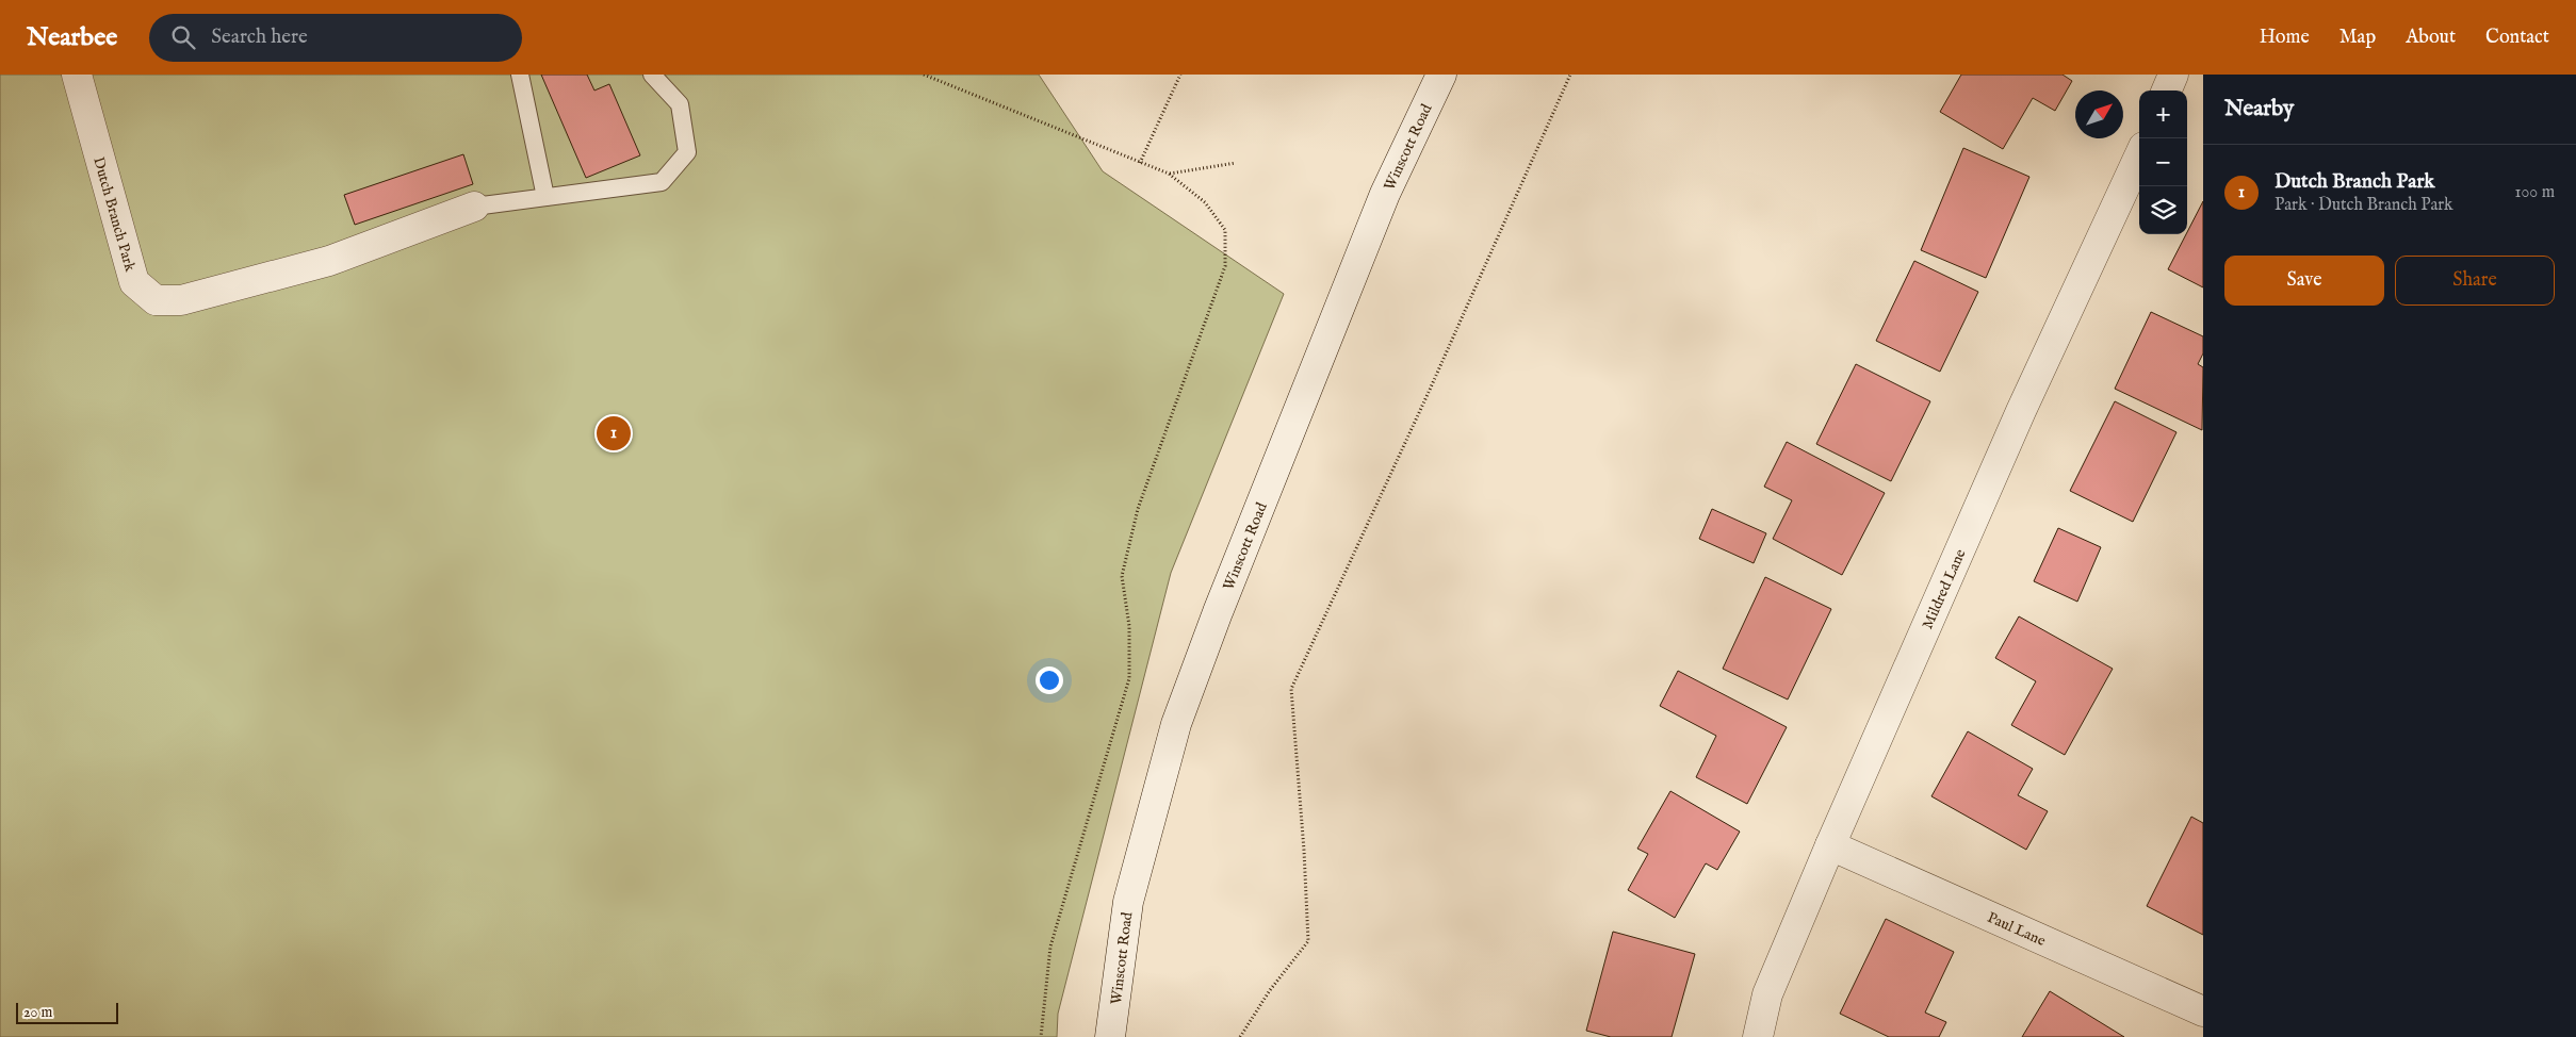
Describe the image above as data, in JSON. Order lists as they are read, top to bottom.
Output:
{
  "streets": {
    "street": [
      "Winscott Road",
      "Dutch Branch Park",
      "Mildred Lane",
      "Paul Lane"
    ]
  },
  "crossings": [
    ["Mildred Lane", "Paul Lane"]
  ],
  "scale_bar": "20 m",
  "north": "top right",
  "page": {
    "header": "Nearbee",
    "search": "Search here",
    "nav": [
      "Home",
      "Map",
      "About",
      "Contact"
    ],
    "heading": "Nearby",
    "map_buttons": ["+", "−"],
    "list": [
      {
        "mark": "1",
        "name": "Dutch Branch Park",
        "note": "Park · Dutch Branch Park",
        "value": "100 m"
      }
    ],
    "buttons": ["Save", "Share"],
    "pins": "1",
    "scale": "20 m"
  }
}
